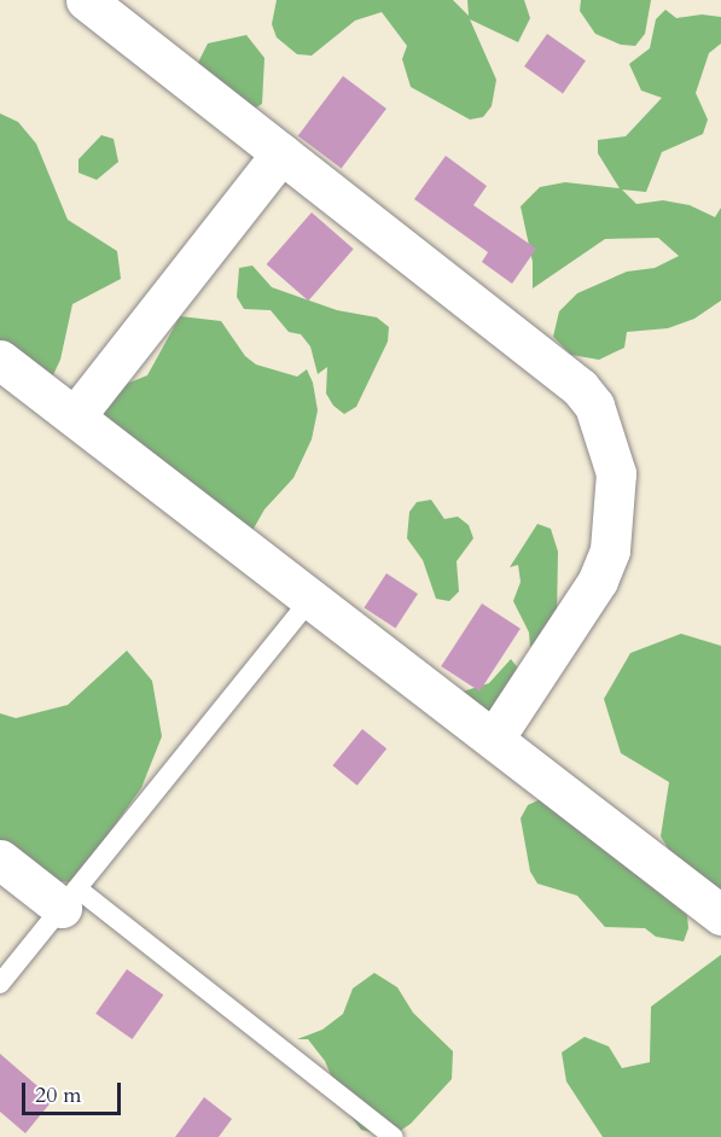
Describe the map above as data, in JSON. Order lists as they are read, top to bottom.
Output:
{
  "scale_bar": "20 m"
}
